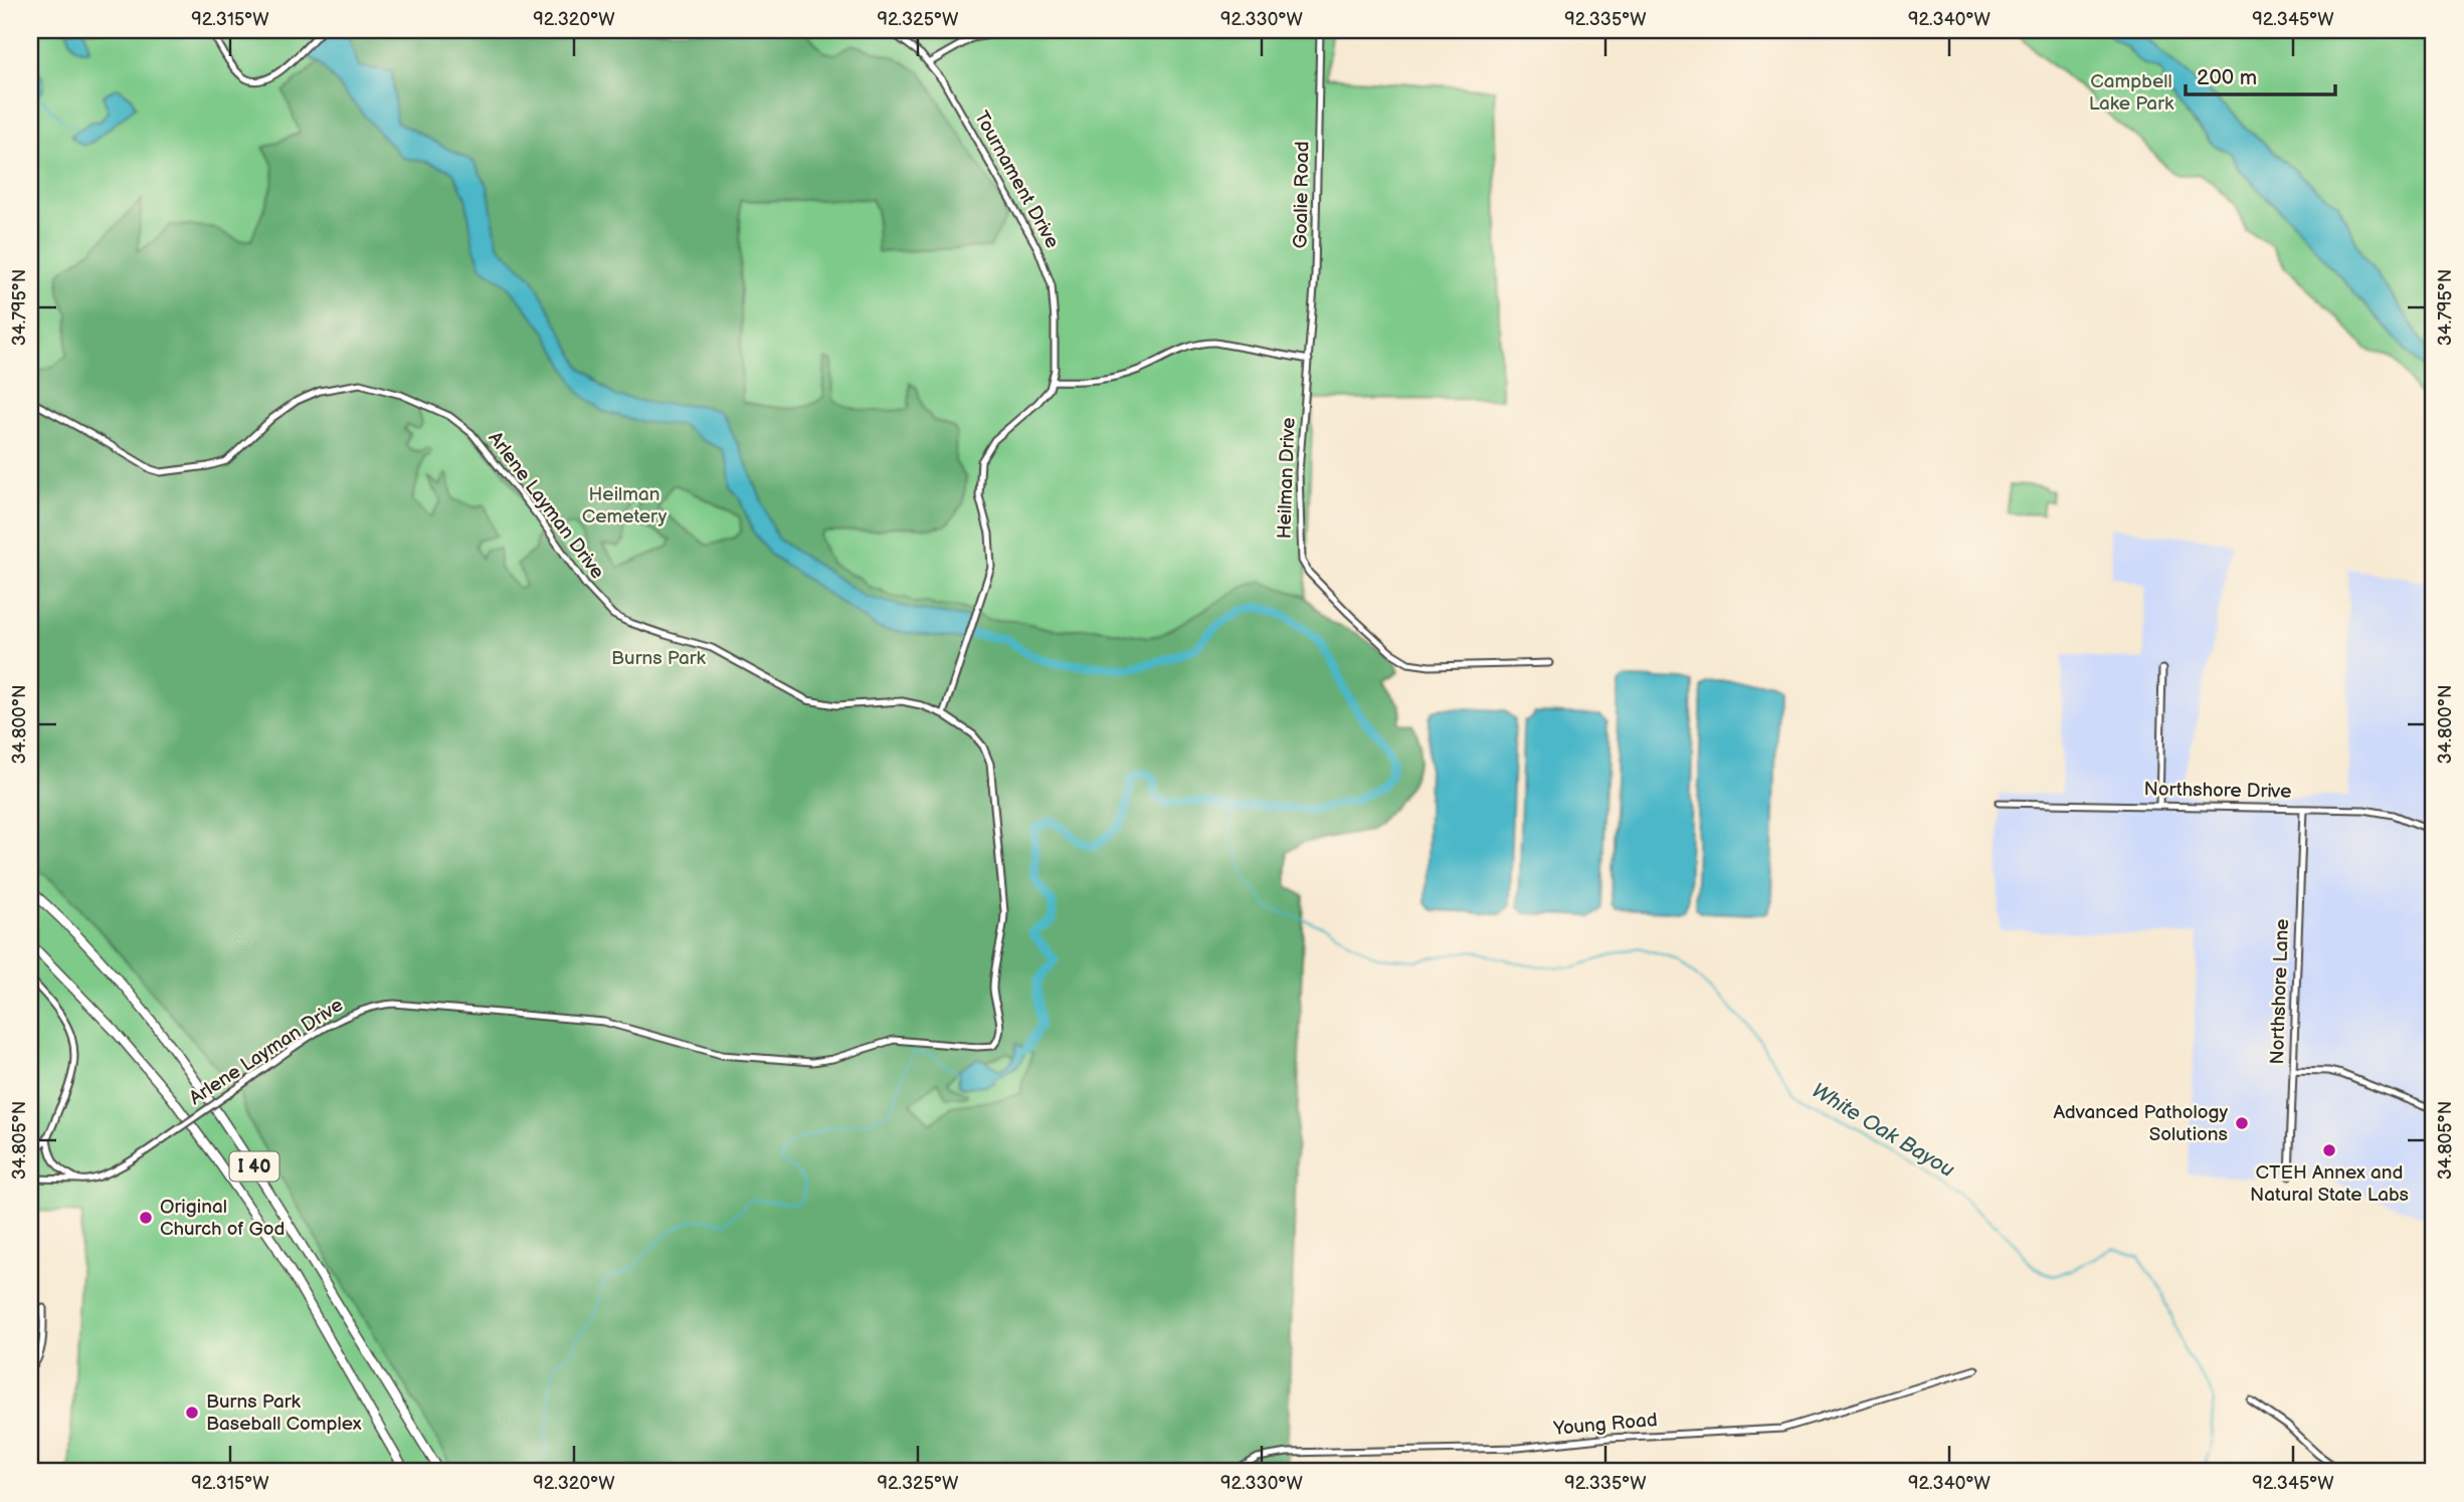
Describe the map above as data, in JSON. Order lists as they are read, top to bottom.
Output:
{
  "streets": {
    "highway": ["I 40"],
    "street": [
      "Tournament Drive",
      "Goalie Road",
      "Heilman Drive",
      "Arlene Layman Drive",
      "Northshore Drive",
      "Northshore Lane",
      "Young Road"
    ]
  },
  "crossings": [
    ["Goalie Road", "Heilman Drive"],
    ["Northshore Drive", "Northshore Lane"]
  ],
  "water": ["White Oak Bayou"],
  "parks": ["Campbell Lake Park", "Heilman Cemetery", "Burns Park"],
  "places": [
    "Advanced Pathology Solutions",
    "CTEH Annex and Natural State Labs",
    "Original Church of God",
    "Burns Park Baseball Complex"
  ],
  "scale_bar": "200 m",
  "coordinates": [
    "92.315°W",
    "92.320°W",
    "92.325°W",
    "92.330°W",
    "92.335°W",
    "92.340°W",
    "92.345°W",
    "34.795°N",
    "34.800°N",
    "34.805°N"
  ]
}
